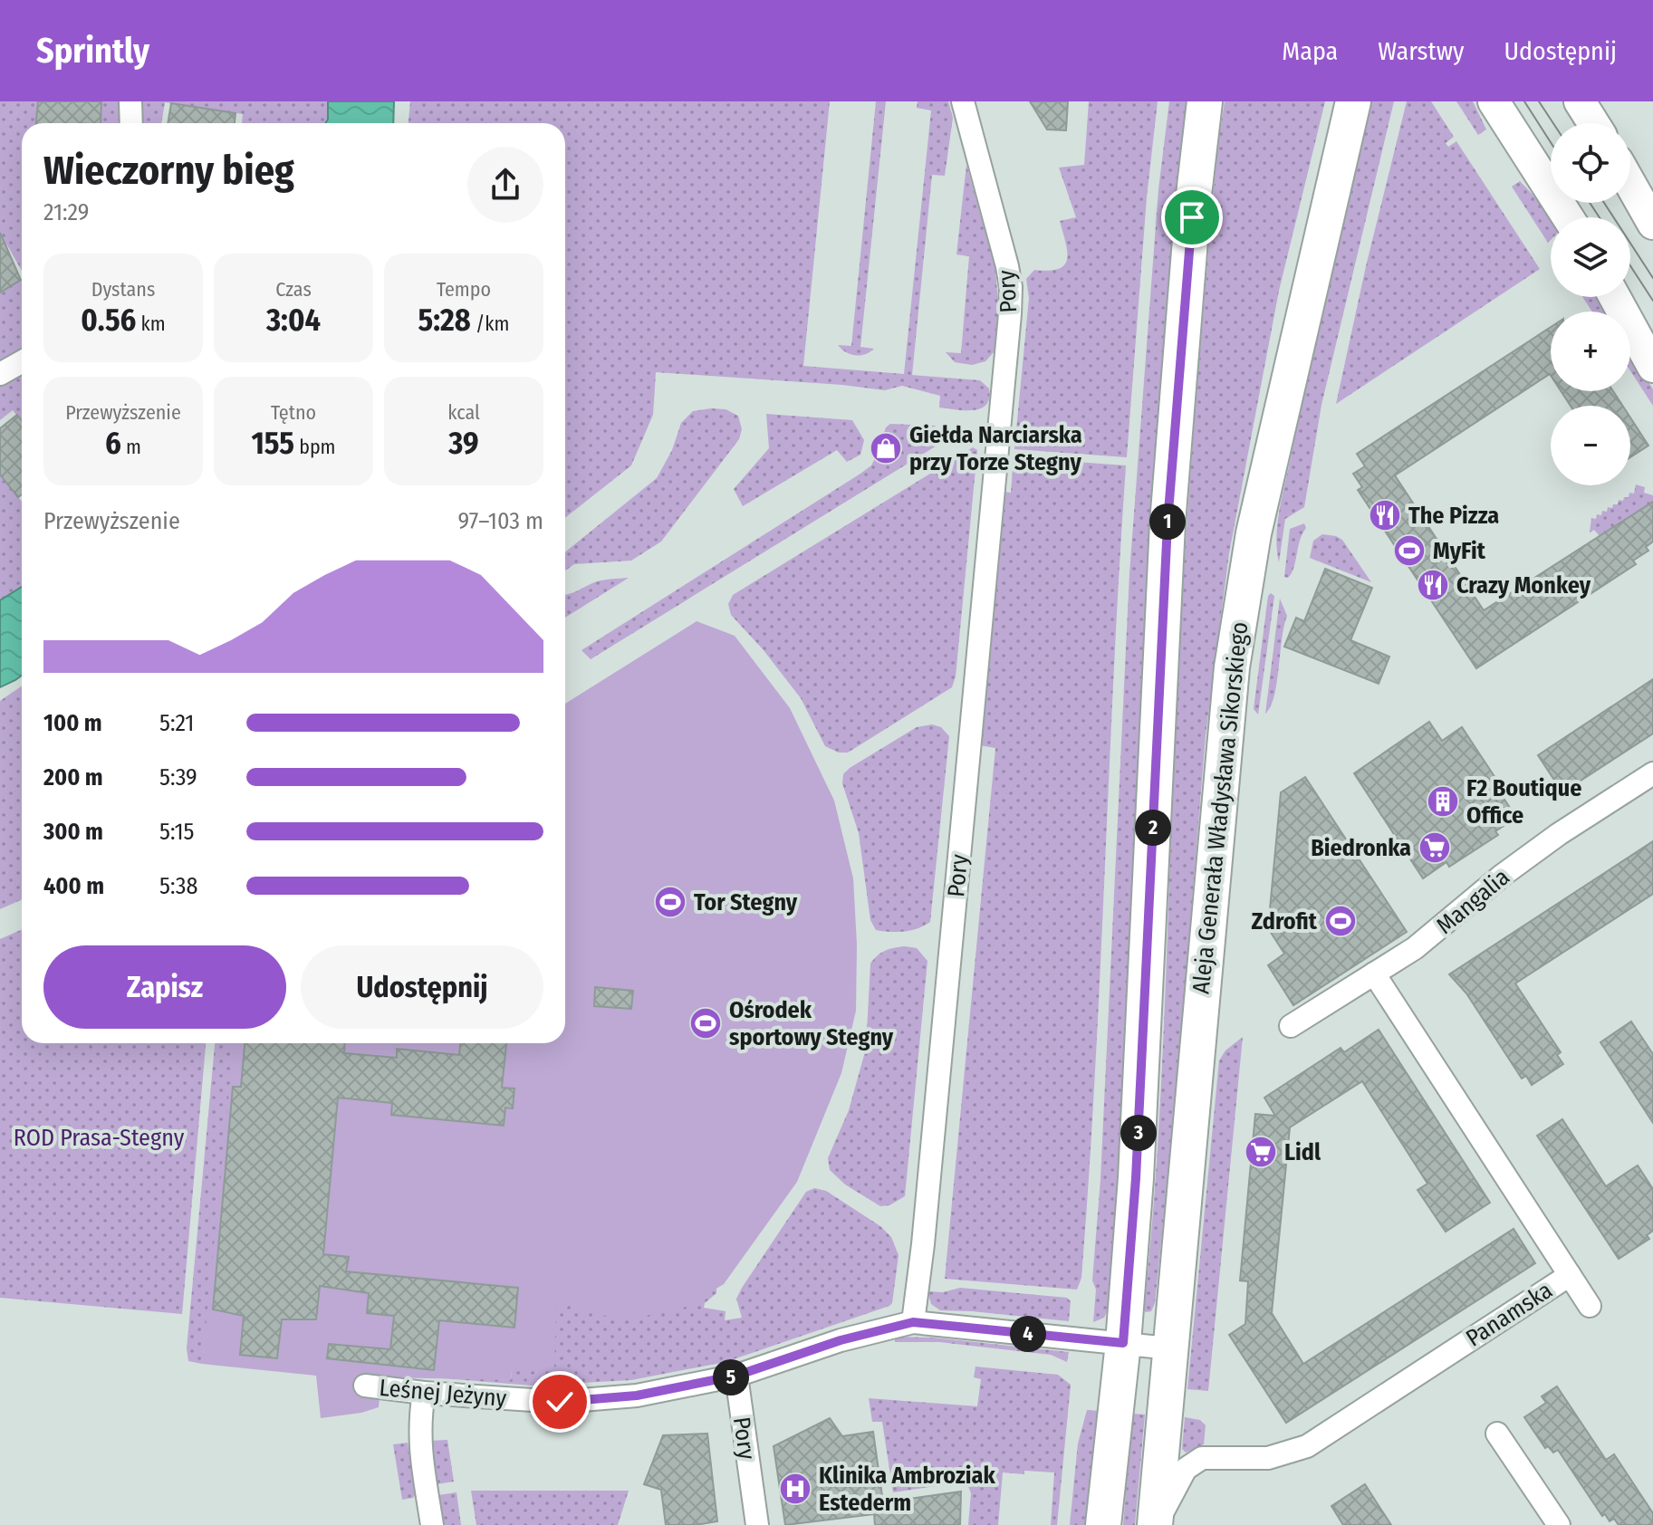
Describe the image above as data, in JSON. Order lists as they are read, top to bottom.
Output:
{
  "streets": {
    "main road": ["Aleja Generała Władysława Sikorskiego"],
    "street": [
      "Pory",
      "Mangalia",
      "Panamska",
      "Leśnej Jeżyny"
    ]
  },
  "crossings": [
    ["Pory", "Leśnej Jeżyny"],
    ["Aleja Generała Władysława Sikorskiego", "Panamska"],
    ["Mangalia", "Panamska"]
  ],
  "parks": ["ROD Prasa-Stegny"],
  "places": {
    "shop": ["Giełda Narciarska przy Torze Stegny"],
    "restaurant": ["The Pizza", "Crazy Monkey"],
    "sports": [
      "MyFit",
      "Tor Stegny",
      "Zdrofit",
      "Ośrodek sportowy Stegny"
    ],
    "building": ["F2 Boutique Office"],
    "supermarket": ["Biedronka", "Lidl"],
    "hospital": ["Klinika Ambroziak Estederm"]
  },
  "page": {
    "header": "Sprintly",
    "nav": ["Mapa", "Warstwy", "Udostępnij"],
    "map_buttons": ["+", "−"],
    "heading": ["Wieczorny bieg", "21:29"],
    "stats": [
      ["Dystans", "0.56 km"],
      ["Czas", "3:04"],
      ["Tempo", "5:28 /km"],
      ["Przewyższenie", "6 m"],
      ["Tętno", "155 bpm"],
      ["kcal", "39"]
    ],
    "chart": ["Przewyższenie", "97–103 m"],
    "pins": [
      "1",
      "2",
      "3",
      "4",
      "5"
    ],
    "list": [
      {
        "name": "100 m",
        "note": "5:21"
      },
      {
        "name": "200 m",
        "note": "5:39"
      },
      {
        "name": "300 m",
        "note": "5:15"
      },
      {
        "name": "400 m",
        "note": "5:38"
      }
    ],
    "buttons": ["Zapisz", "Udostępnij"]
  }
}
